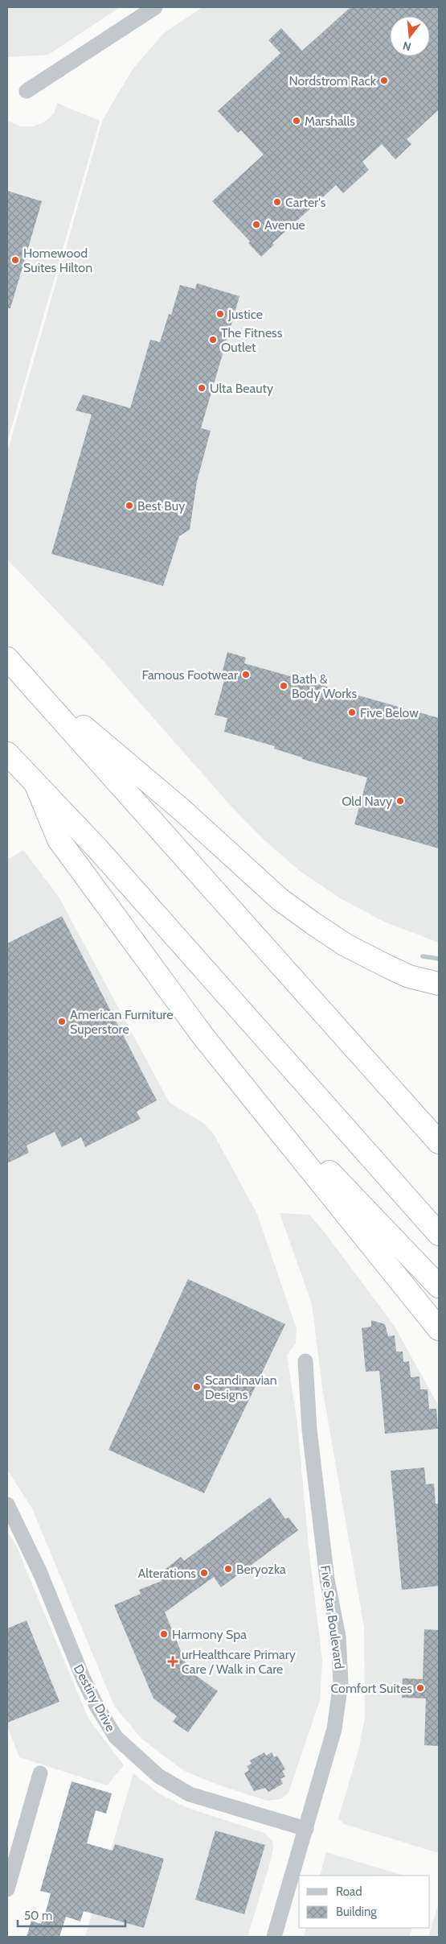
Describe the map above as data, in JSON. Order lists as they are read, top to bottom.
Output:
{
  "streets": {
    "street": ["Five Star Boulevard", "Destiny Drive"]
  },
  "crossings": [
    ["Five Star Boulevard", "Destiny Drive"]
  ],
  "places": {
    "other": [
      "Nordstrom Rack",
      "Marshalls",
      "Carter's",
      "Avenue",
      "Homewood Suites Hilton",
      "Justice",
      "The Fitness Outlet",
      "Ulta Beauty",
      "Best Buy",
      "Famous Footwear",
      "Bath & Body Works",
      "Five Below",
      "Old Navy",
      "American Furniture Superstore",
      "Scandinavian Designs",
      "Beryozka",
      "Alterations",
      "Harmony Spa",
      "Comfort Suites"
    ],
    "health": ["urHealthcare Primary Care / Walk in Care"]
  },
  "legend": ["Road", "Building"],
  "scale_bar": "50 m",
  "north": "bottom"
}
